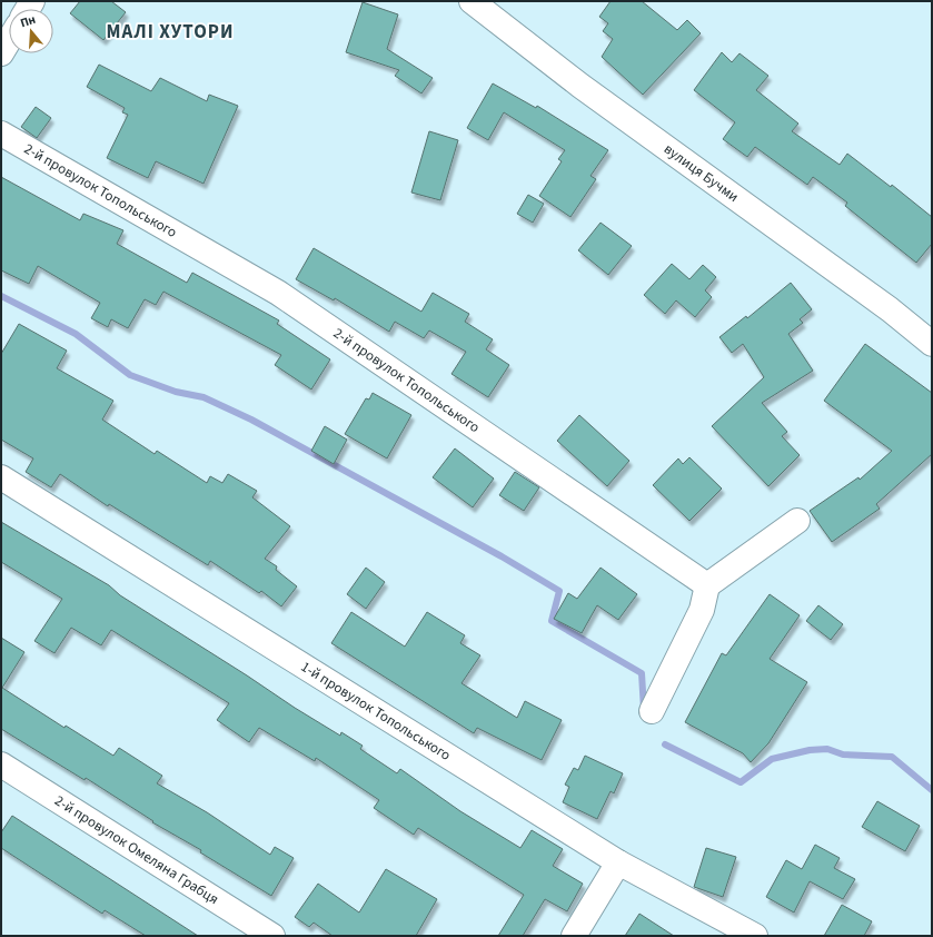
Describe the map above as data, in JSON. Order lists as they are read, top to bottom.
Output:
{
  "streets": {
    "street": [
      "вулиця Бучми",
      "2-й провулок Топольського",
      "1-й провулок Топольського",
      "2-й провулок Омеляна Грабця"
    ]
  },
  "districts": ["МАЛІ ХУТОРИ"],
  "north": "top"
}
